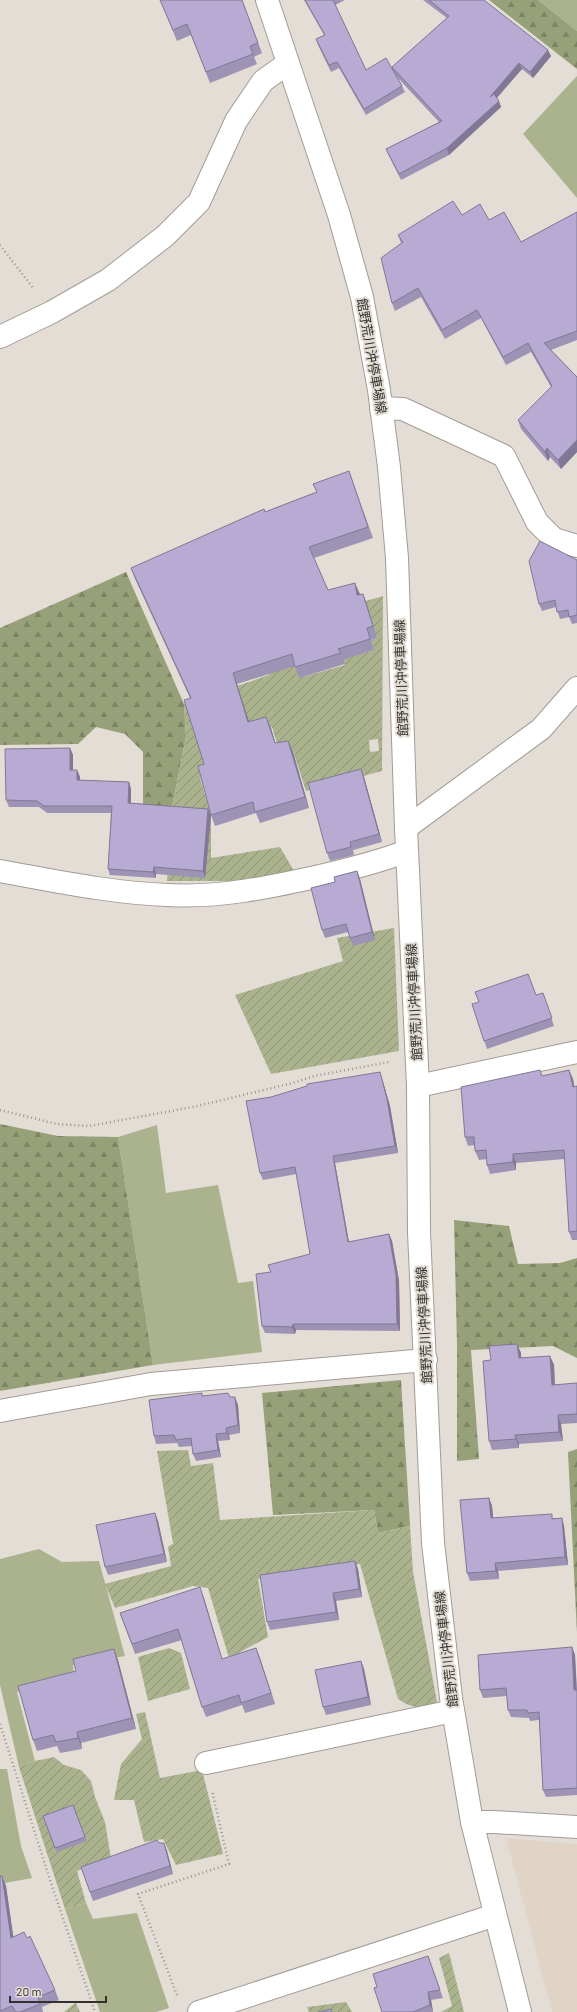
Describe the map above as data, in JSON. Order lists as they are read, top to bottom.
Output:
{
  "streets": {
    "main road": ["館野荒川沖停車場線"]
  },
  "scale_bar": "20 m"
}
